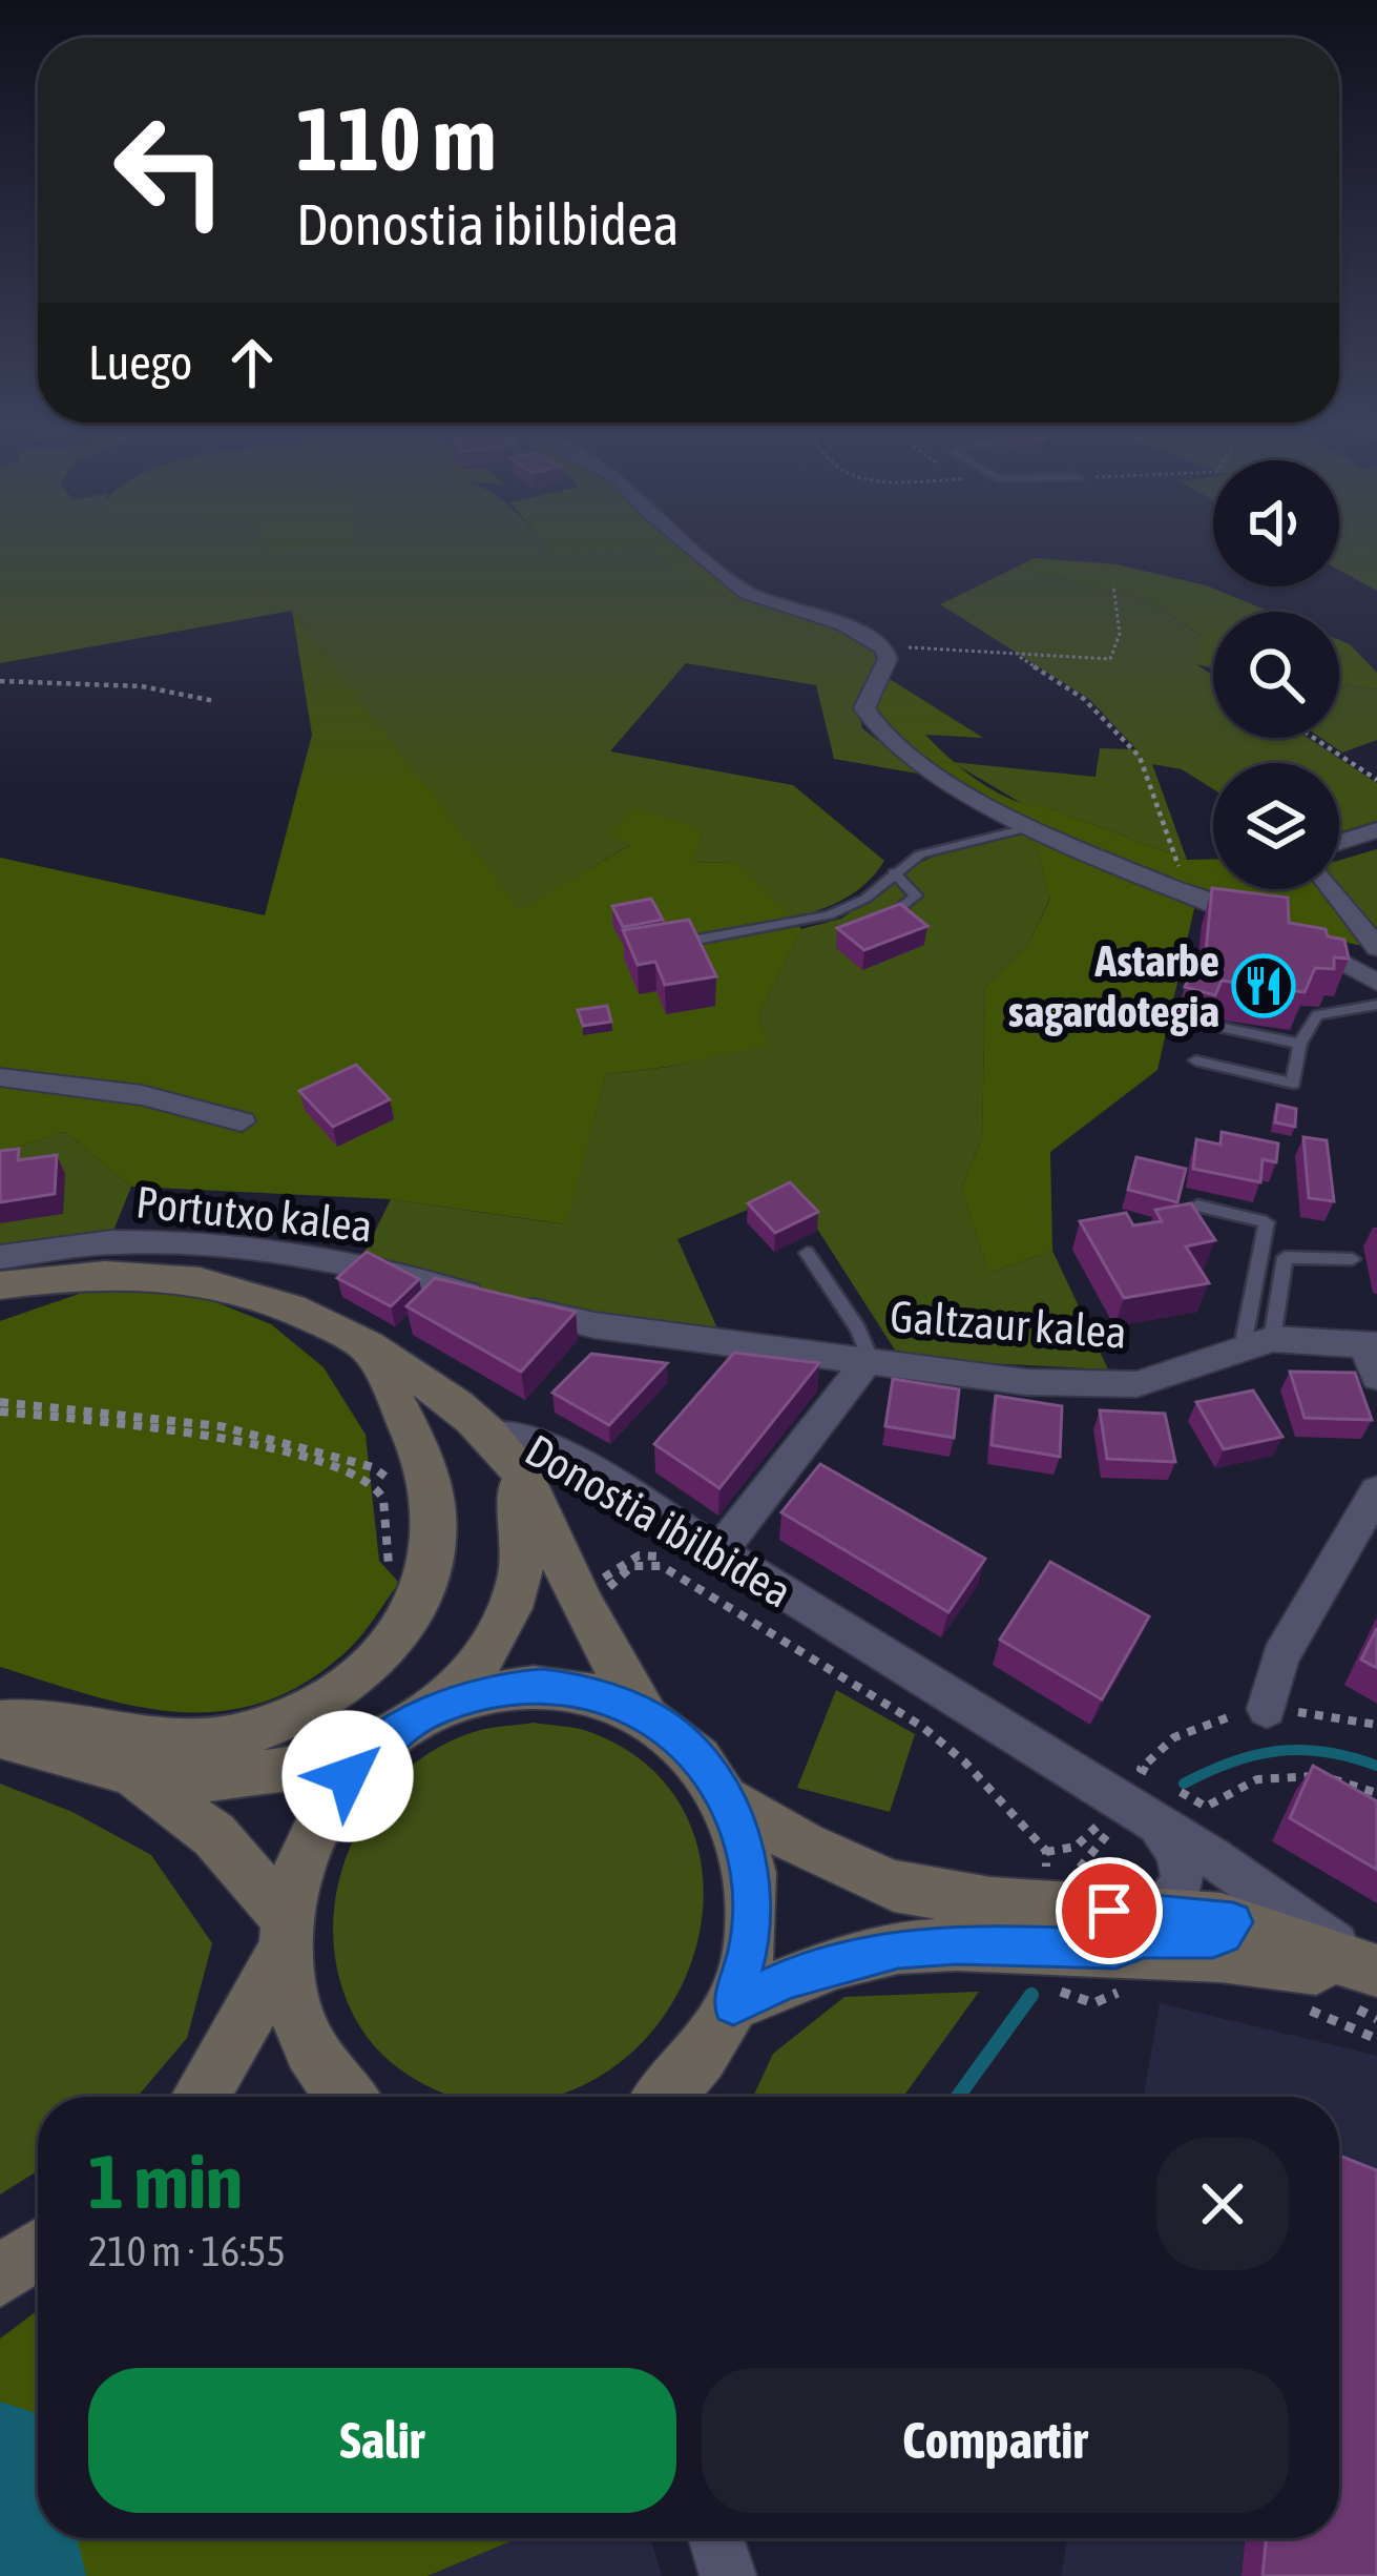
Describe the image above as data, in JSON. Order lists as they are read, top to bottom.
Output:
{
  "streets": {
    "main road": ["Donostia ibilbidea"],
    "street": ["Portutxo kalea", "Galtzaur kalea"]
  },
  "crossings": [
    ["Portutxo kalea", "Galtzaur kalea"],
    ["Galtzaur kalea", "Donostia ibilbidea"]
  ],
  "places": {
    "restaurant": ["Astarbe sagardotegia"]
  },
  "page": {
    "turn": ["110 m", "Donostia ibilbidea"],
    "then": "Luego",
    "heading": ["1 min", "210 m · 16:55"],
    "buttons": ["Salir", "Compartir"]
  }
}
